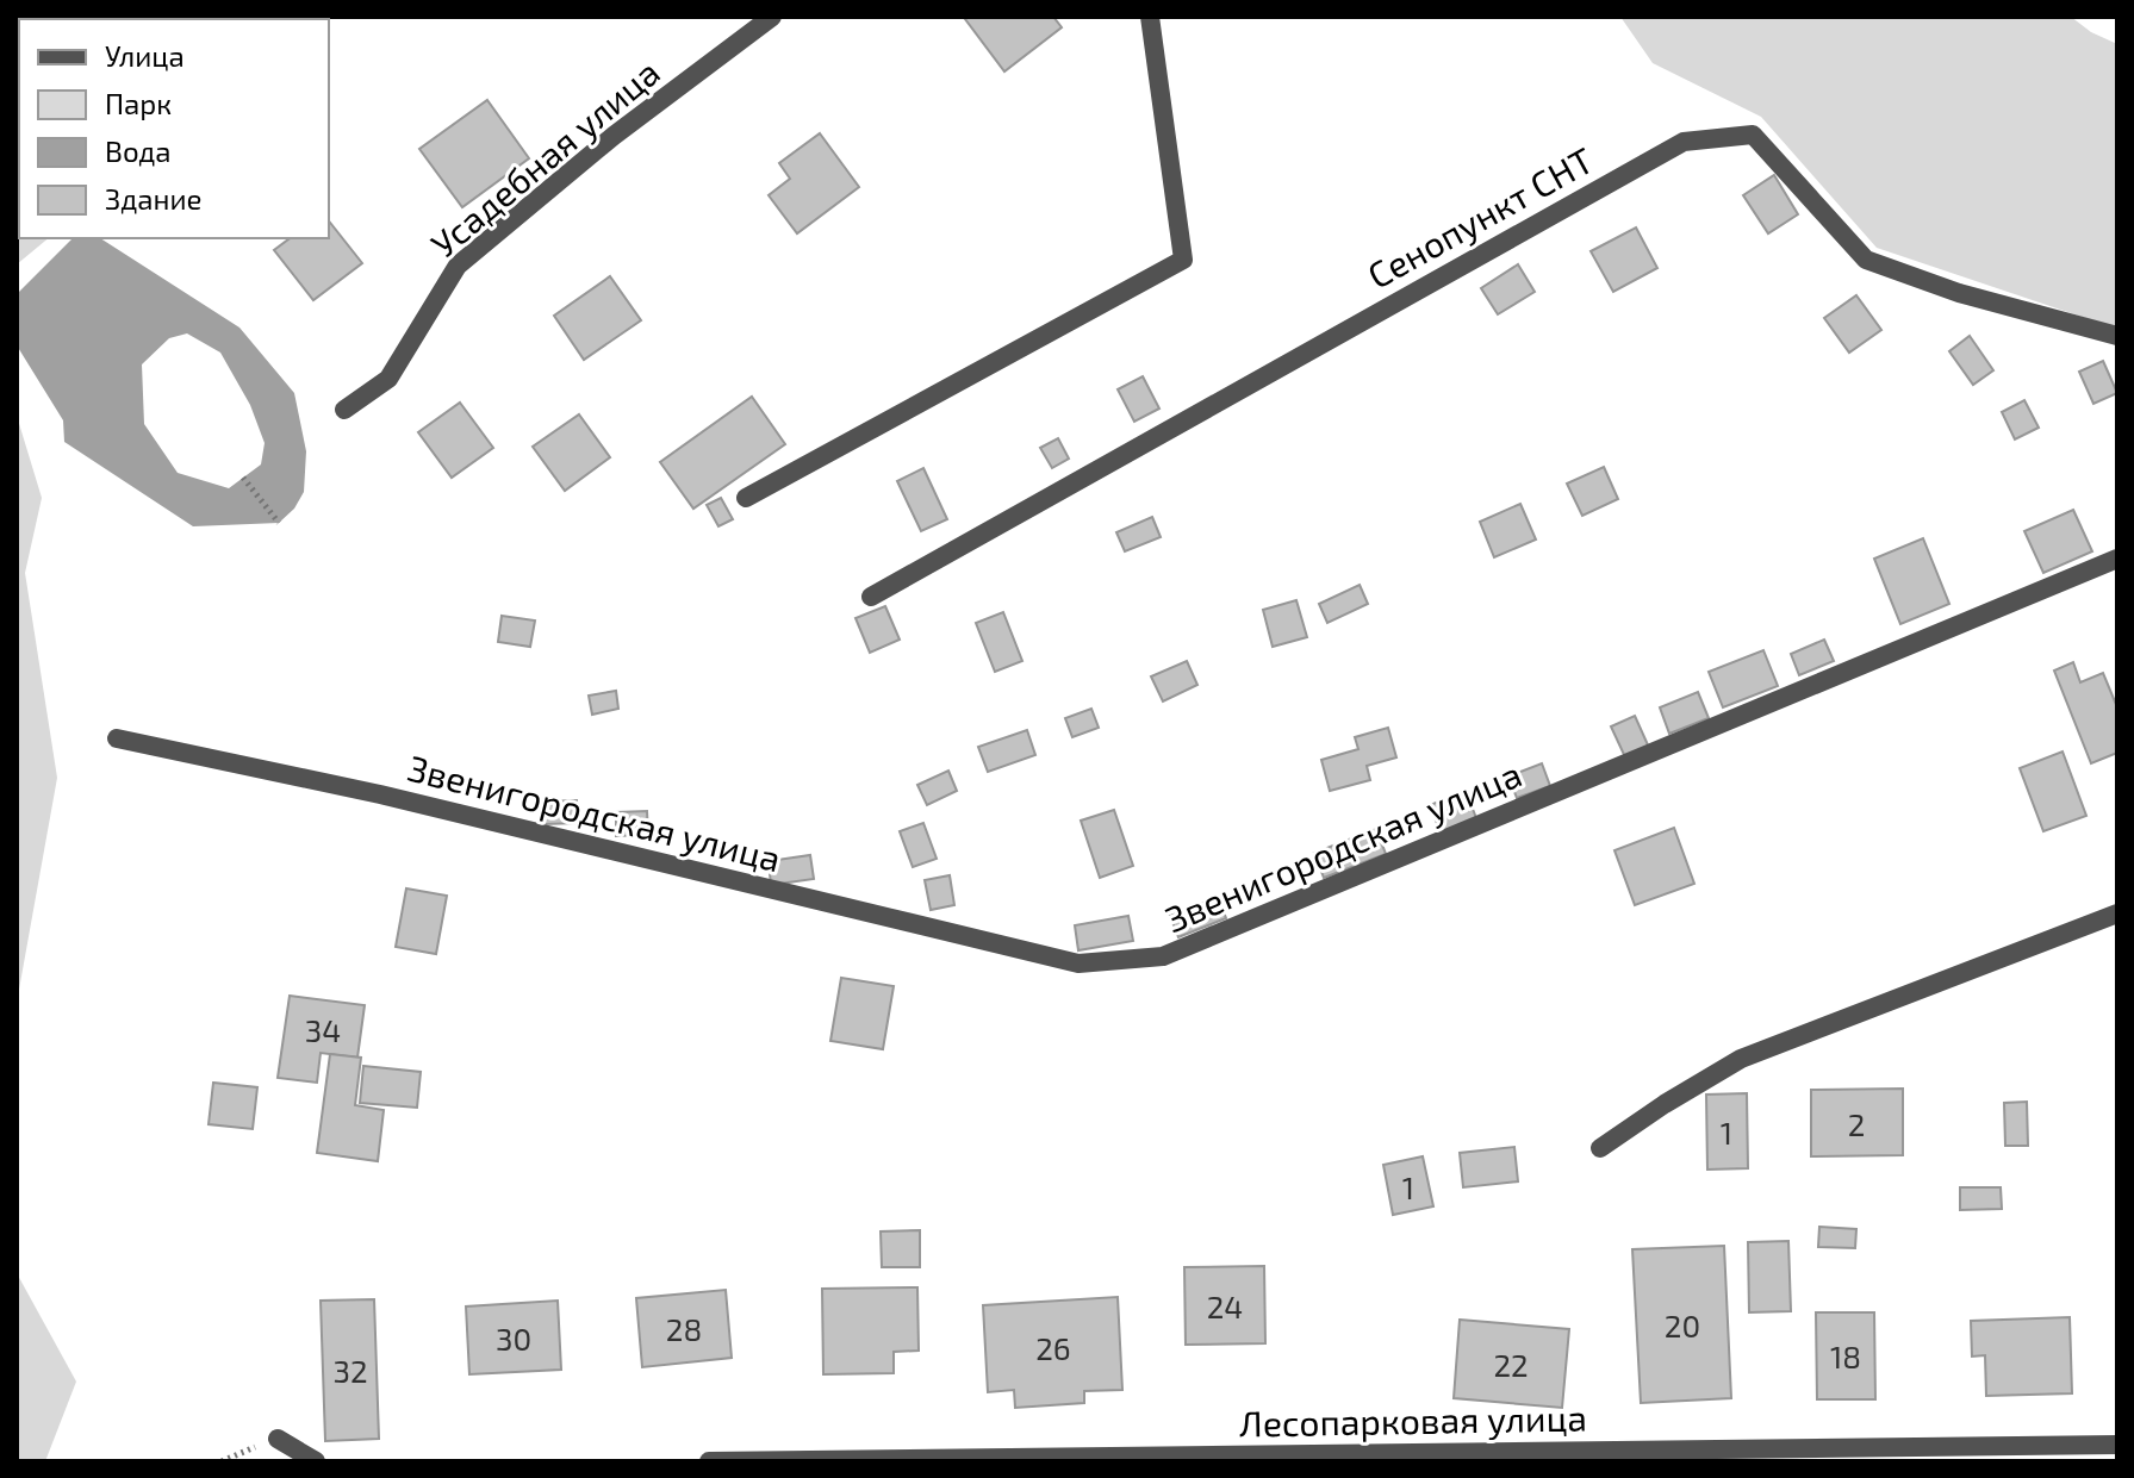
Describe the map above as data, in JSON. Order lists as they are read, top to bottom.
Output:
{
  "streets": {
    "street": [
      "Усадебная улица",
      "Сенопункт СНТ",
      "Звенигородская улица",
      "Лесопарковая улица"
    ]
  },
  "house_numbers": [
    "34",
    "2",
    "1",
    "1",
    "24",
    "20",
    "28",
    "30",
    "26",
    "18",
    "22",
    "32"
  ],
  "legend": [
    "Улица",
    "Парк",
    "Вода",
    "Здание"
  ]
}
